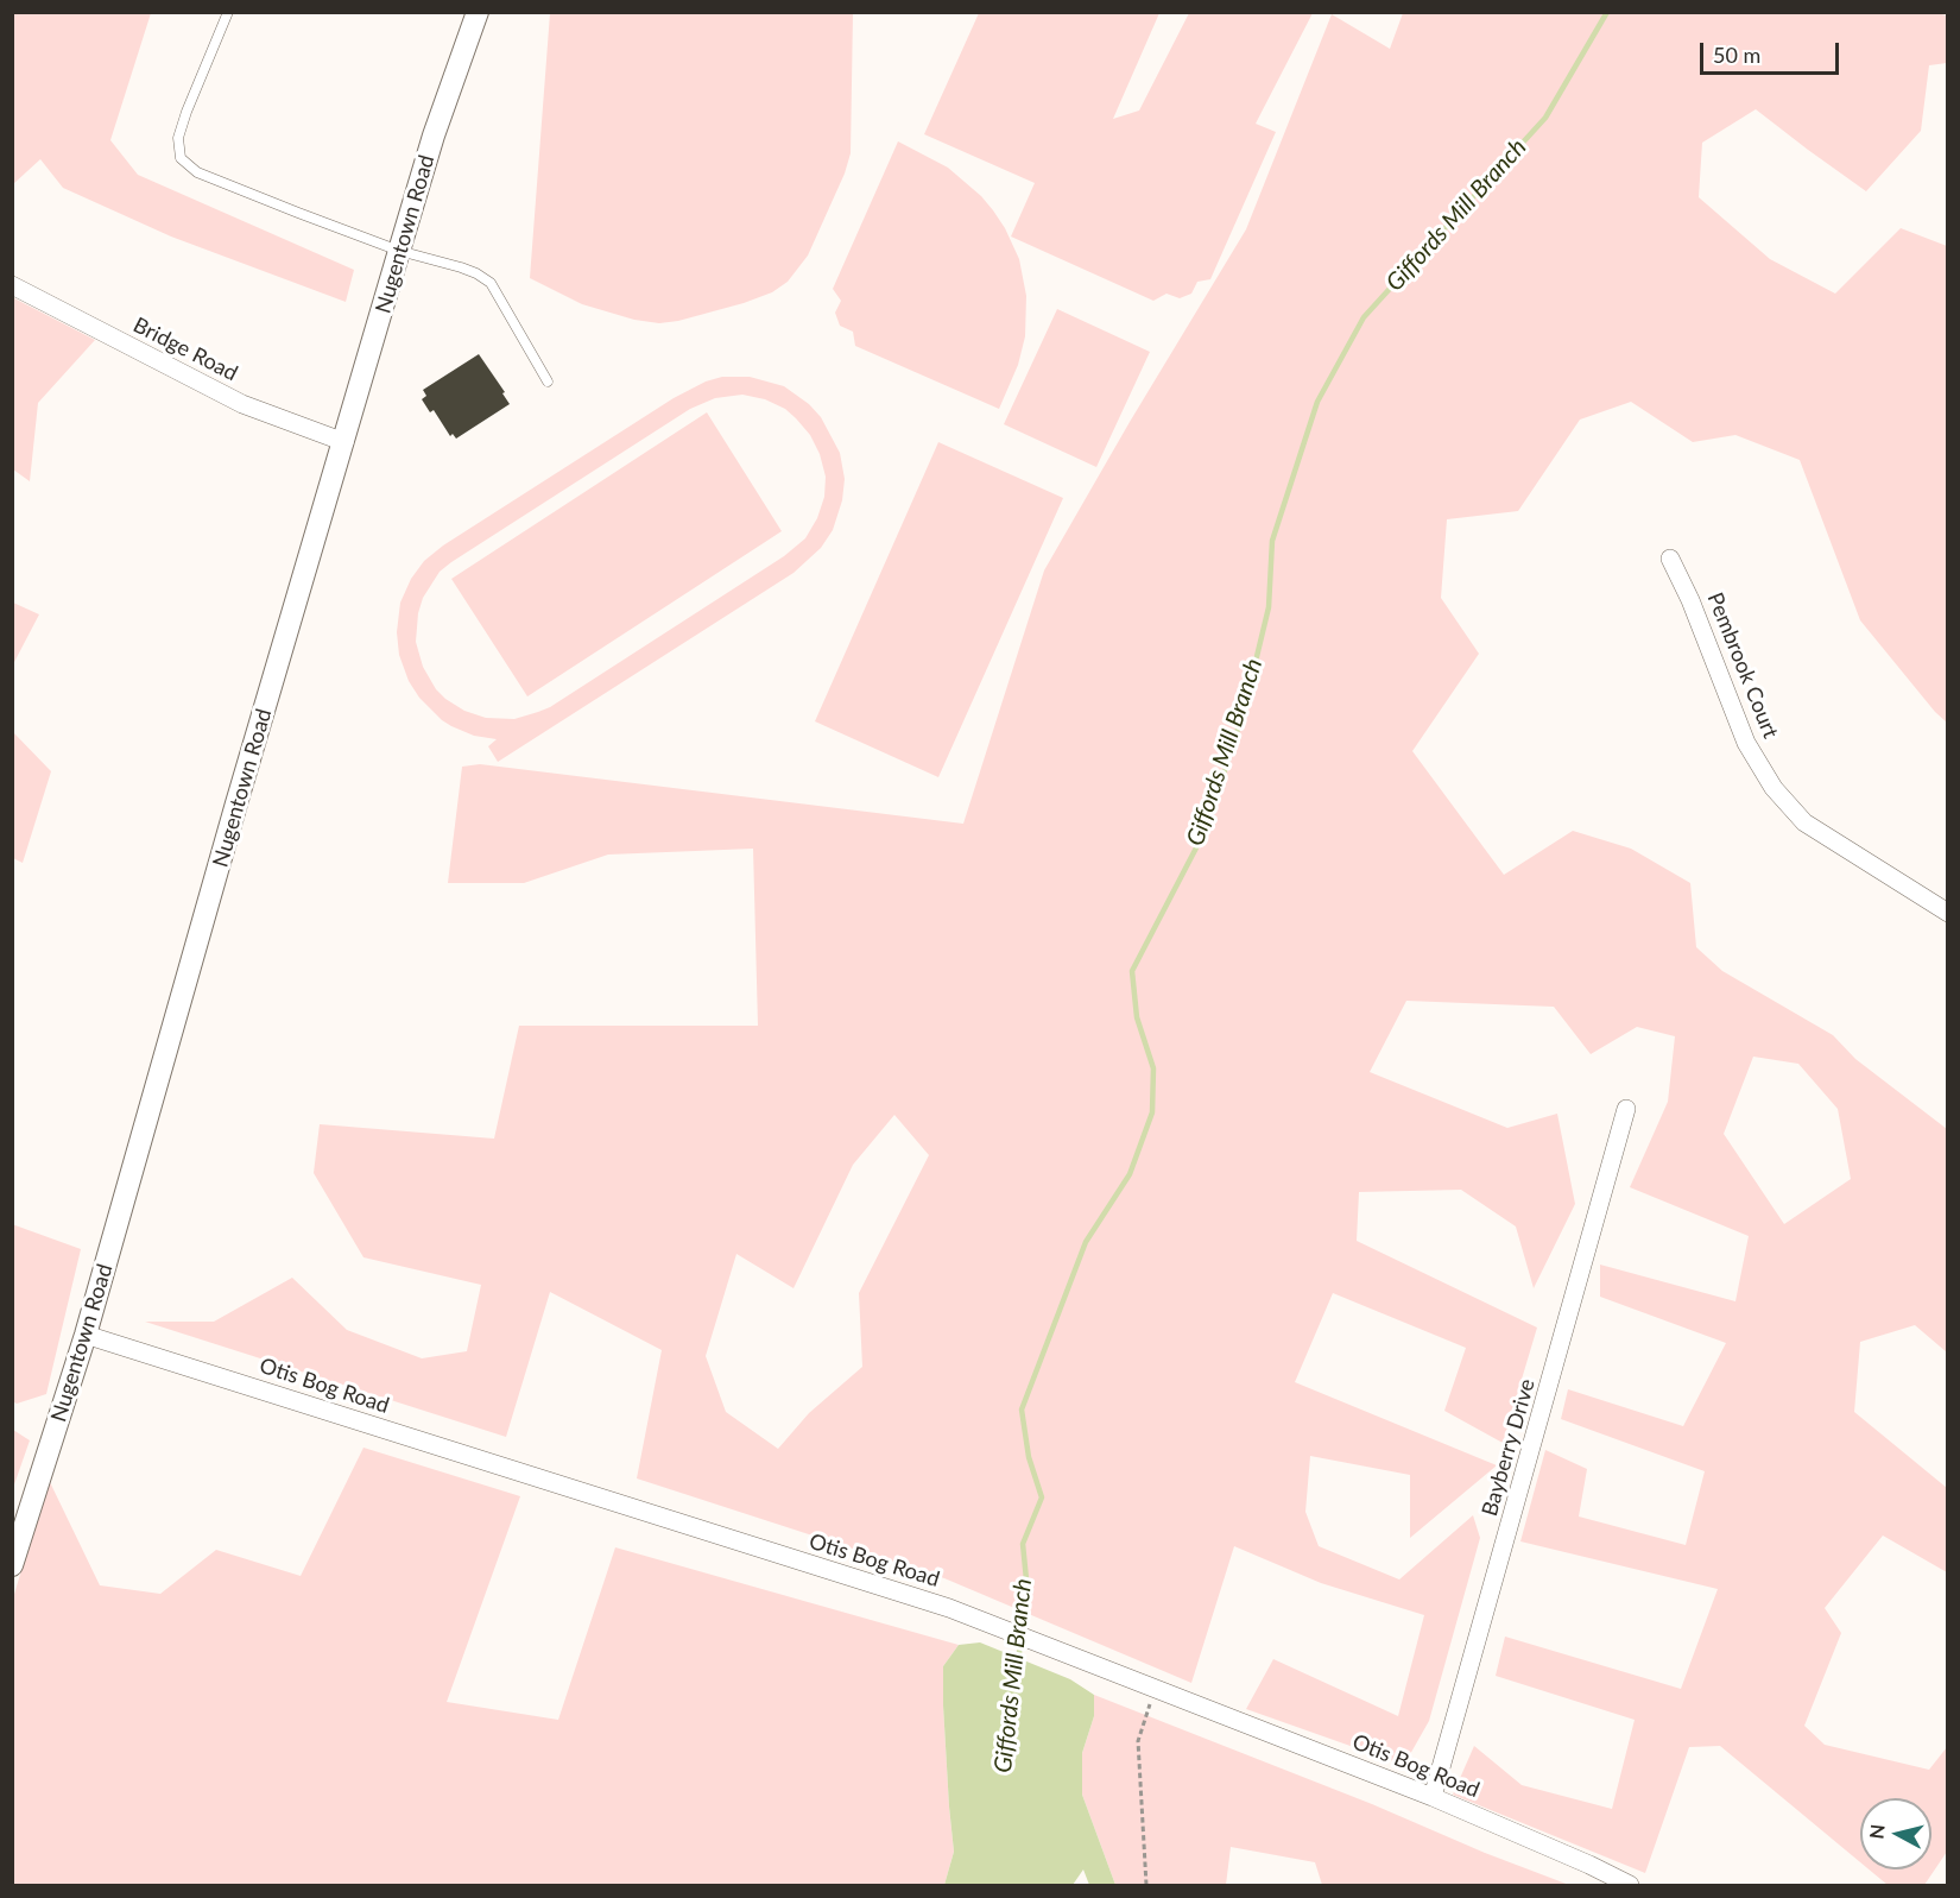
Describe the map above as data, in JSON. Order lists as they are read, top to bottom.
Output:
{
  "streets": {
    "street": [
      "Nugentown Road",
      "Bridge Road",
      "Pembrook Court",
      "Otis Bog Road",
      "Bayberry Drive"
    ]
  },
  "crossings": [
    ["Nugentown Road", "Bridge Road"],
    ["Nugentown Road", "Otis Bog Road"],
    ["Otis Bog Road", "Bayberry Drive"]
  ],
  "water": ["Giffords Mill Branch"],
  "scale_bar": "50 m",
  "north": "left"
}
